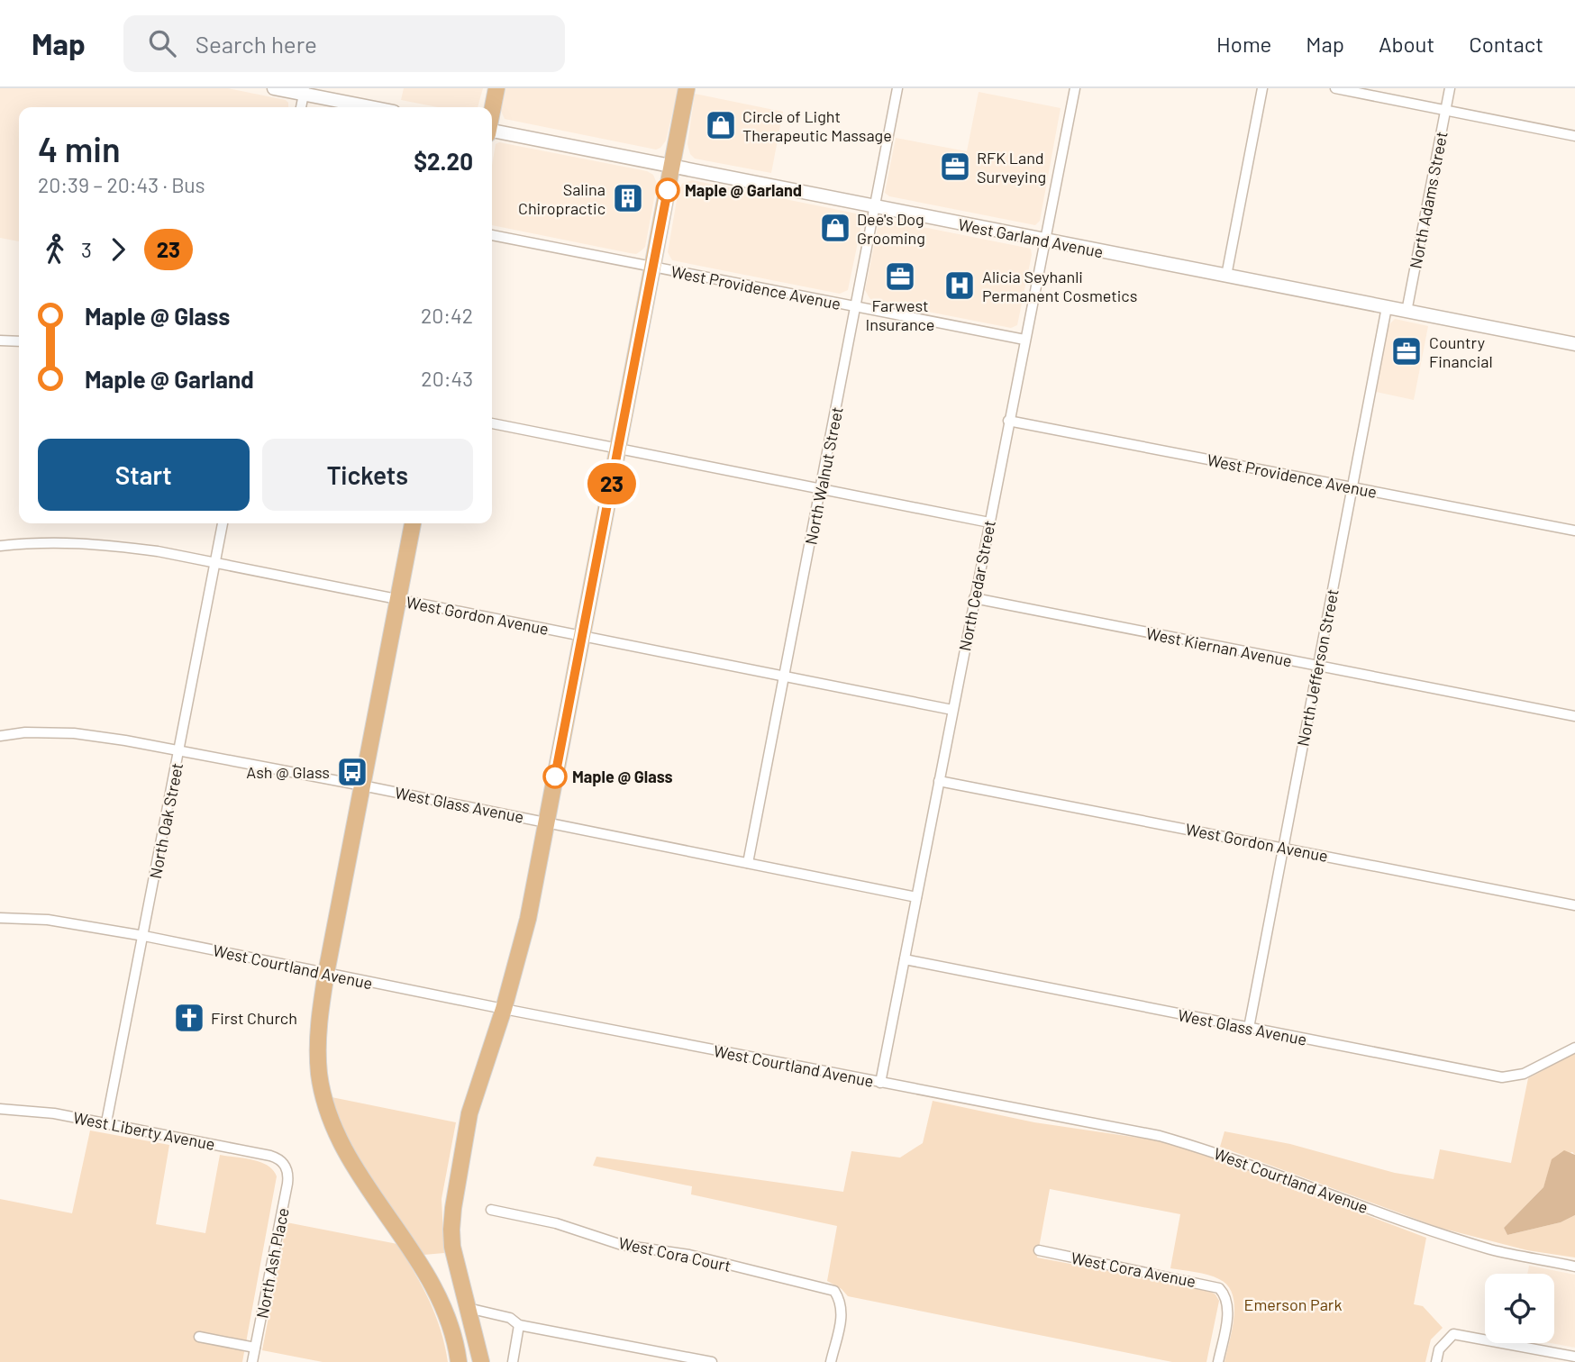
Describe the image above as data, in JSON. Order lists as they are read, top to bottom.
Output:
{
  "streets": {
    "street": [
      "North Adams Street",
      "West Garland Avenue",
      "West Providence Avenue",
      "North Walnut Street",
      "North Cedar Street",
      "West Gordon Avenue",
      "West Kiernan Avenue",
      "North Jefferson Street",
      "West Glass Avenue",
      "North Oak Street",
      "West Courtland Avenue",
      "West Liberty Avenue",
      "West Cora Court",
      "North Ash Place",
      "West Cora Avenue"
    ]
  },
  "crossings": [
    ["North Adams Street", "West Garland Avenue"],
    ["West Garland Avenue", "North Walnut Street"],
    ["West Garland Avenue", "North Cedar Street"],
    ["West Garland Avenue", "North Jefferson Street"],
    ["West Providence Avenue", "North Walnut Street"],
    ["West Providence Avenue", "North Cedar Street"],
    ["West Providence Avenue", "North Jefferson Street"],
    ["North Walnut Street", "West Gordon Avenue"],
    ["North Walnut Street", "West Glass Avenue"],
    ["North Cedar Street", "West Gordon Avenue"],
    ["North Cedar Street", "West Kiernan Avenue"],
    ["North Cedar Street", "West Glass Avenue"],
    ["North Cedar Street", "West Courtland Avenue"],
    ["West Gordon Avenue", "North Jefferson Street"],
    ["West Gordon Avenue", "North Oak Street"],
    ["West Kiernan Avenue", "North Jefferson Street"],
    ["North Jefferson Street", "West Glass Avenue"],
    ["West Glass Avenue", "North Oak Street"],
    ["North Oak Street", "West Courtland Avenue"],
    ["North Oak Street", "West Liberty Avenue"],
    ["West Liberty Avenue", "North Ash Place"]
  ],
  "parks": ["Emerson Park"],
  "places": {
    "shop": ["Circle of Light Therapeutic Massage", "Dee's Dog Grooming"],
    "office": ["RFK Land Surveying", "Farwest Insurance", "Country Financial"],
    "other": ["Maple @ Garland", "Maple @ Glass"],
    "building": ["Salina Chiropractic"],
    "hospital": ["Alicia Seyhanli Permanent Cosmetics"],
    "bus stop": ["Ash @ Glass"],
    "church": ["First Church"]
  },
  "lines": ["bus line 23"],
  "page": {
    "header": "Map",
    "search": "Search here",
    "nav": [
      "Home",
      "Map",
      "About",
      "Contact"
    ],
    "on_map": "23",
    "heading": ["4 min", "20:39 – 20:43 · Bus", "$2.20"],
    "legs": ["3", "23"],
    "list": [
      {
        "name": "Maple @ Glass",
        "value": "20:42"
      },
      {
        "name": "Maple @ Garland",
        "value": "20:43"
      }
    ],
    "buttons": ["Start", "Tickets"]
  }
}
